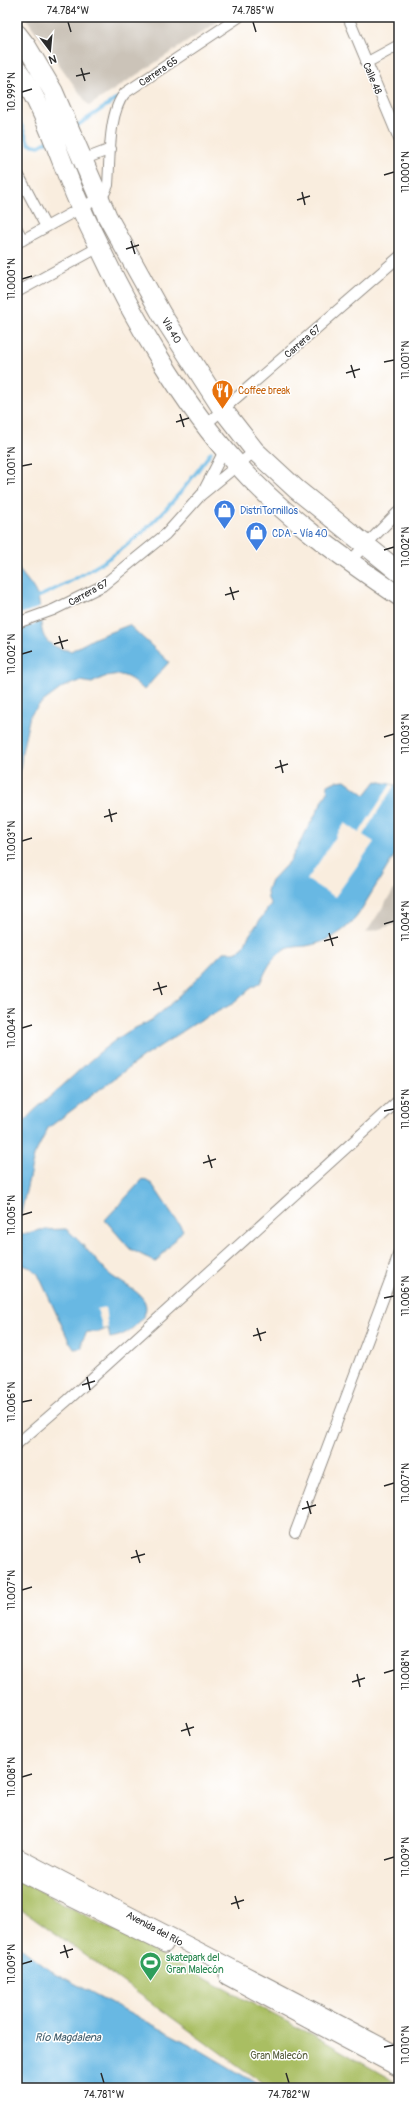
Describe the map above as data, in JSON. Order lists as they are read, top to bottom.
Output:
{
  "streets": {
    "highway": ["Vía 40"],
    "main road": ["Avenida del Río"],
    "street": ["Carrera 65", "Calle 48", "Carrera 67"]
  },
  "crossings": [
    ["Carrera 65", "Vía 40"],
    ["Vía 40", "Carrera 67"]
  ],
  "water": ["Río Magdalena"],
  "parks": ["Gran Malecón"],
  "places": {
    "restaurant": ["Coffee break"],
    "shop": ["DistriTornillos", "CDA - Vía 40"],
    "sports": ["skatepark del Gran Malecón"]
  },
  "north": "bottom",
  "coordinates": [
    "74.784°W",
    "74.785°W",
    "10.999°N",
    "11.000°N",
    "11.001°N",
    "11.002°N",
    "11.003°N",
    "11.004°N",
    "11.005°N",
    "11.006°N",
    "11.007°N",
    "11.008°N",
    "11.009°N",
    "11.010°N",
    "74.781°W",
    "74.782°W"
  ]
}
